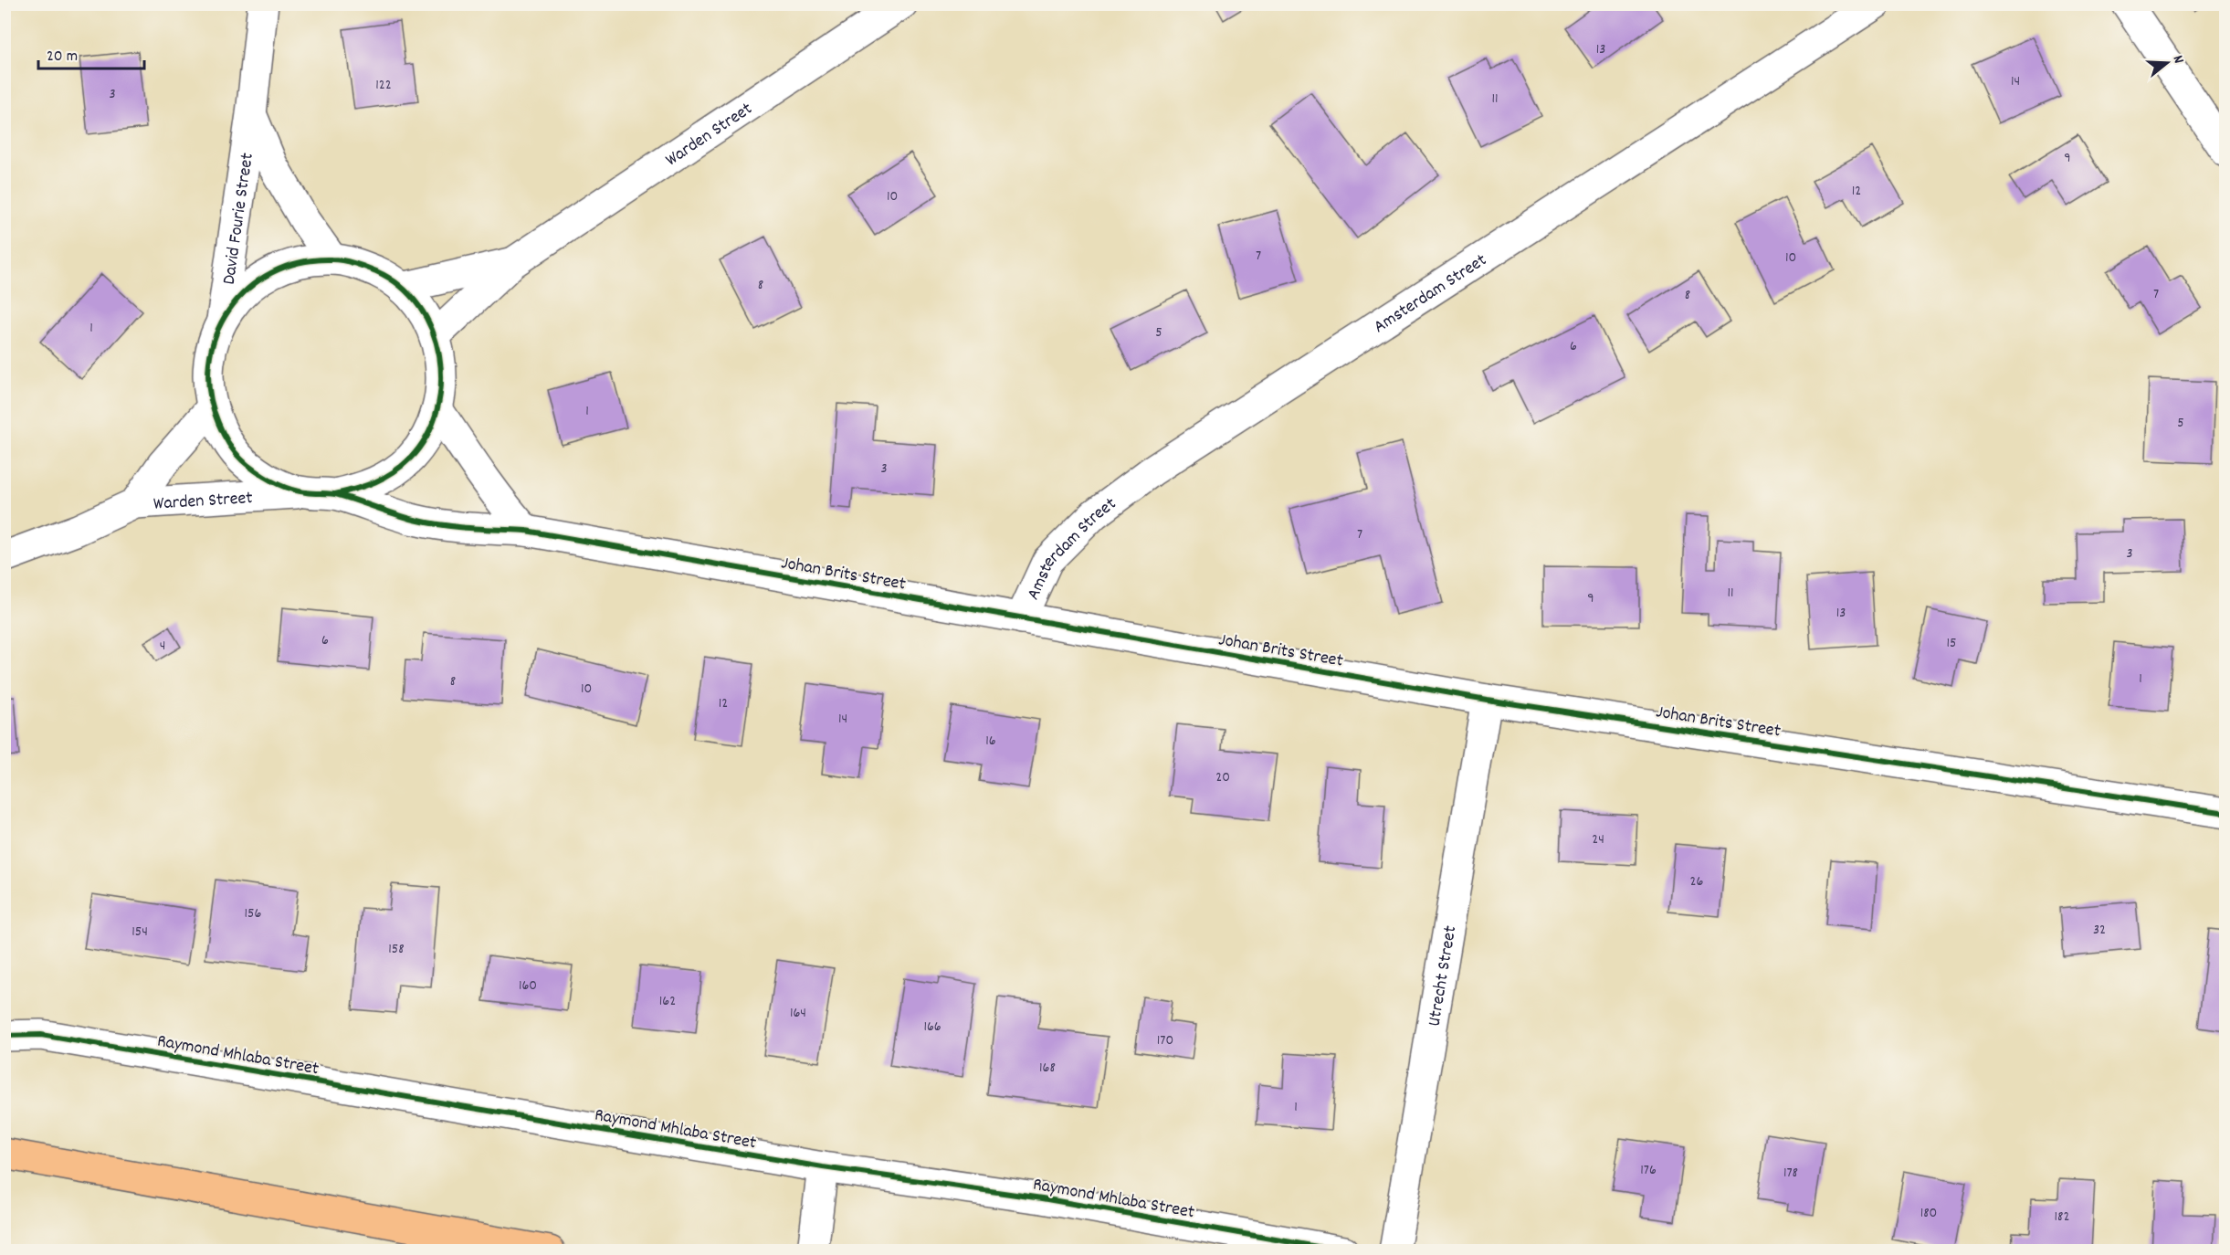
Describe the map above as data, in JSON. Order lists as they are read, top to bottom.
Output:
{
  "streets": {
    "street": [
      "Warden Street",
      "David Fourie Street",
      "Amsterdam Street",
      "Johan Brits Street",
      "Utrecht Street",
      "Raymond Mhlaba Street"
    ]
  },
  "crossings": [
    ["Amsterdam Street", "Johan Brits Street"],
    ["Johan Brits Street", "Utrecht Street"]
  ],
  "house_numbers": [
    "13",
    "14",
    "122",
    "3",
    "11",
    "9",
    "12",
    "10",
    "7",
    "10",
    "8",
    "7",
    "8",
    "1",
    "5",
    "6",
    "1",
    "5",
    "3",
    "7",
    "3",
    "11",
    "9",
    "13",
    "6",
    "15",
    "4",
    "1",
    "8",
    "10",
    "12",
    "14",
    "16",
    "20",
    "24",
    "26",
    "156",
    "32",
    "154",
    "158",
    "160",
    "162",
    "164",
    "166",
    "170",
    "168",
    "1",
    "176",
    "178",
    "180",
    "182"
  ],
  "scale_bar": "20 m",
  "north": "right"
}
